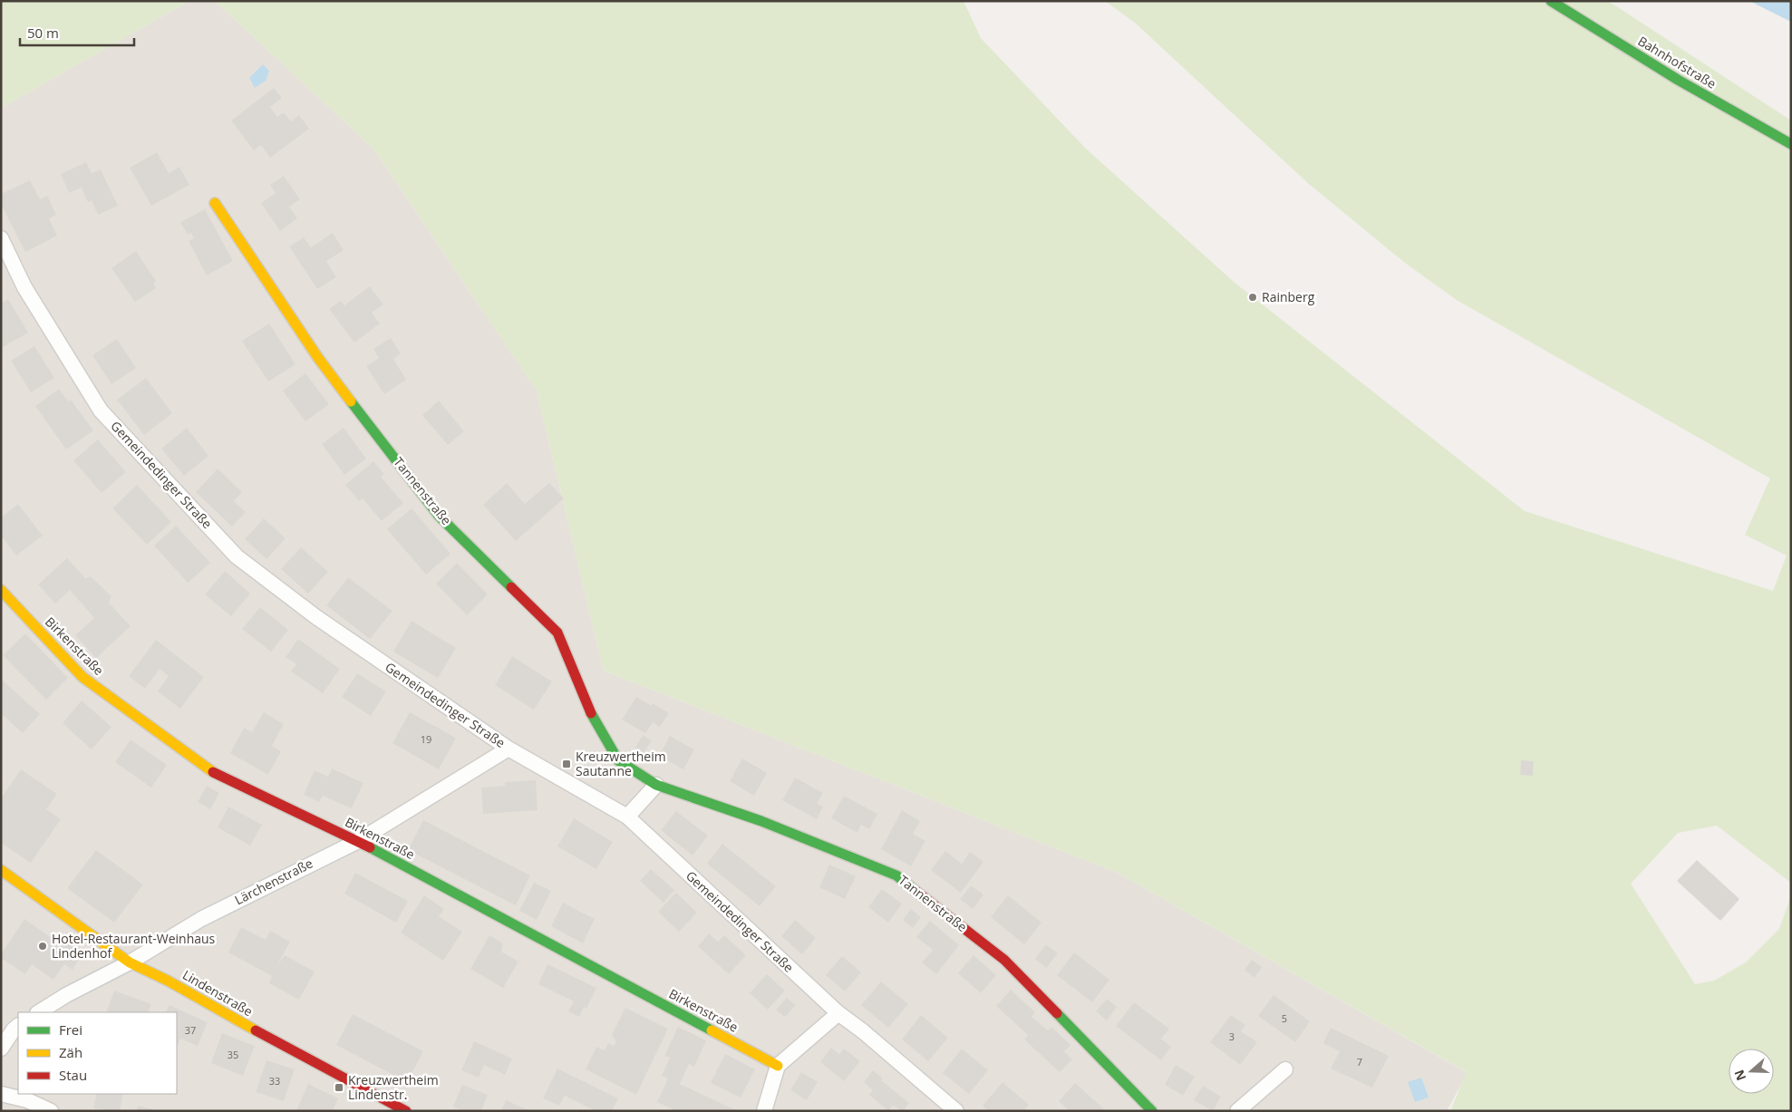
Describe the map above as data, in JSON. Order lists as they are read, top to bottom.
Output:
{
  "streets": {
    "street": [
      "Bahnhofstraße",
      "Gemeindedinger Straße",
      "Tannenstraße",
      "Birkenstraße",
      "Lärchenstraße",
      "Lindenstraße"
    ]
  },
  "crossings": [
    ["Gemeindedinger Straße", "Lärchenstraße"],
    ["Birkenstraße", "Lärchenstraße"],
    ["Lärchenstraße", "Lindenstraße"]
  ],
  "places": {
    "other": ["Rainberg", "Hotel-Restaurant-Weinhaus Lindenhof"],
    "transit": ["Kreuzwertheim Sautanne", "Kreuzwertheim Lindenstr."]
  },
  "house_numbers": [
    "19",
    "5",
    "37",
    "3",
    "35",
    "7",
    "33"
  ],
  "legend": ["Frei", "Zäh", "Stau"],
  "scale_bar": "50 m",
  "north": "left"
}
